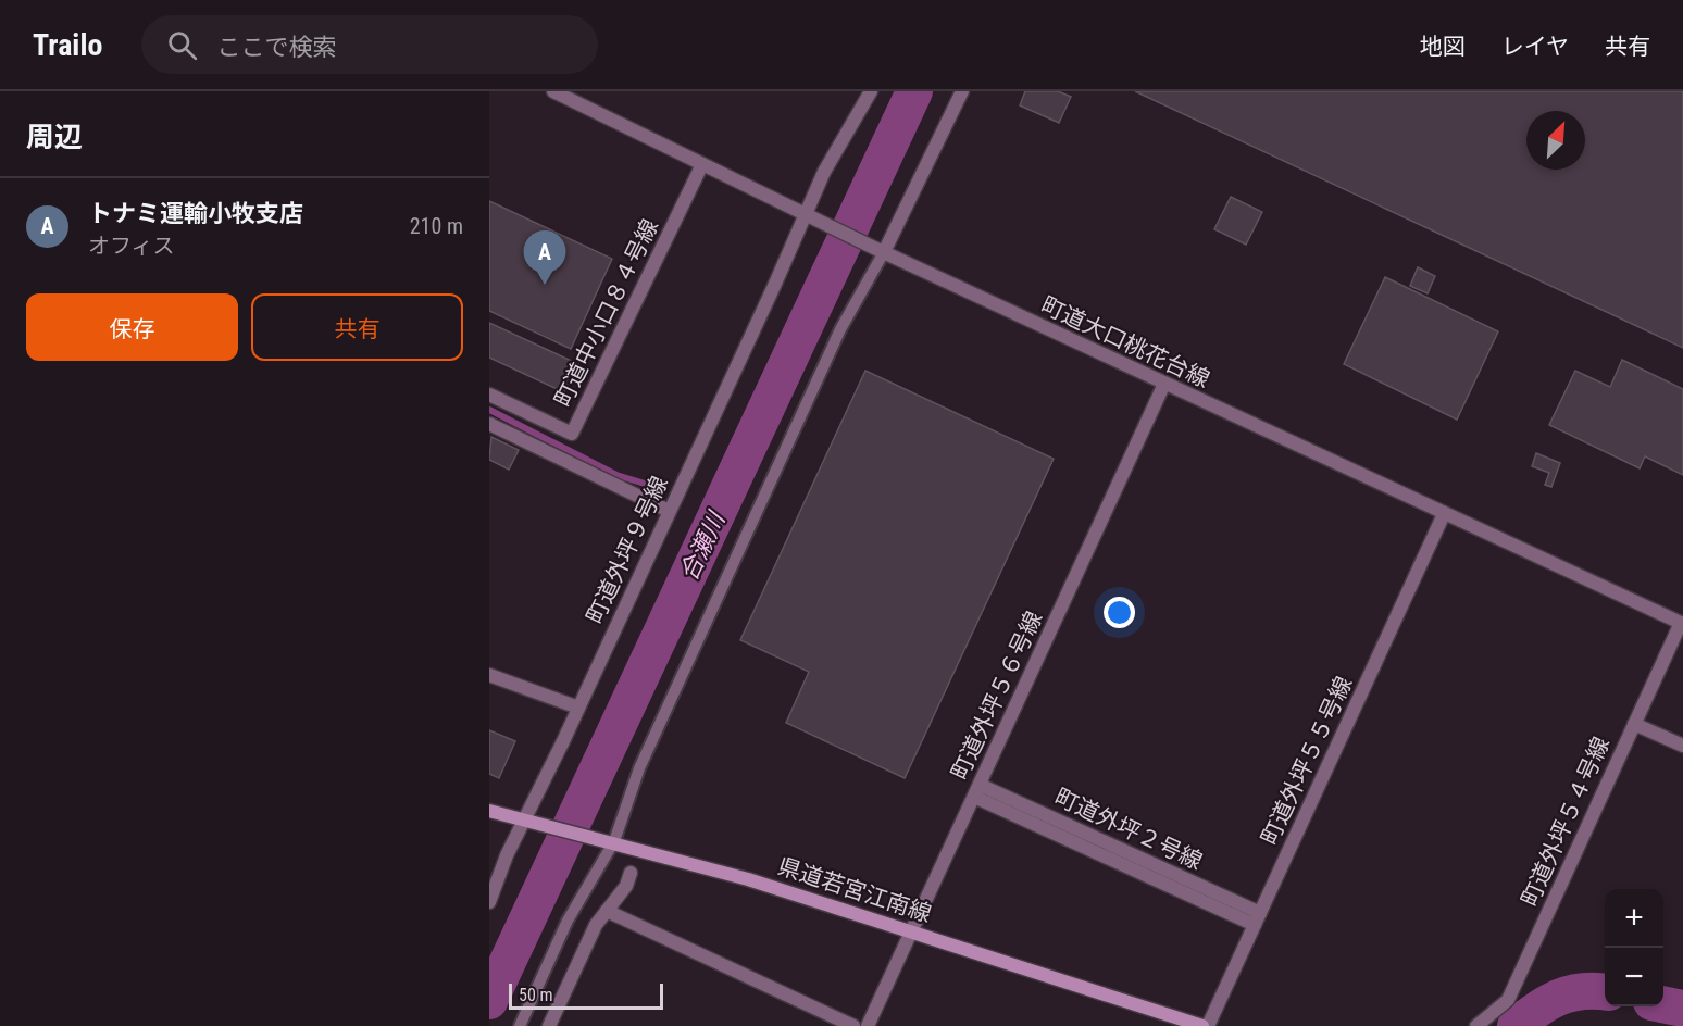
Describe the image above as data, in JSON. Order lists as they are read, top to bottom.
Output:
{
  "streets": {
    "main road": ["県道若宮江南線"],
    "street": [
      "町道中小口８４号線",
      "町道大口桃花台線",
      "町道外坪９号線",
      "町道外坪５６号線",
      "町道外坪５５号線",
      "町道外坪５４号線",
      "町道外坪２号線"
    ]
  },
  "crossings": [
    ["町道中小口８４号線", "町道大口桃花台線"],
    ["町道大口桃花台線", "町道外坪９号線"],
    ["町道大口桃花台線", "町道外坪５６号線"],
    ["町道大口桃花台線", "町道外坪５５号線"],
    ["町道大口桃花台線", "町道外坪５４号線"],
    ["町道外坪９号線", "県道若宮江南線"],
    ["町道外坪５６号線", "町道外坪２号線"],
    ["町道外坪５６号線", "県道若宮江南線"],
    ["町道外坪５５号線", "町道外坪２号線"]
  ],
  "water": ["合瀬川"],
  "scale_bar": "50 m",
  "north": "top right",
  "page": {
    "header": "Trailo",
    "search": "ここで検索",
    "nav": ["地図", "レイヤ", "共有"],
    "heading": "周辺",
    "list": [
      {
        "mark": "A",
        "name": "トナミ運輸小牧支店",
        "note": "オフィス",
        "value": "210 m"
      }
    ],
    "pins": "A",
    "buttons": ["保存", "共有"],
    "map_buttons": ["+", "−"],
    "scale": "50 m"
  }
}
